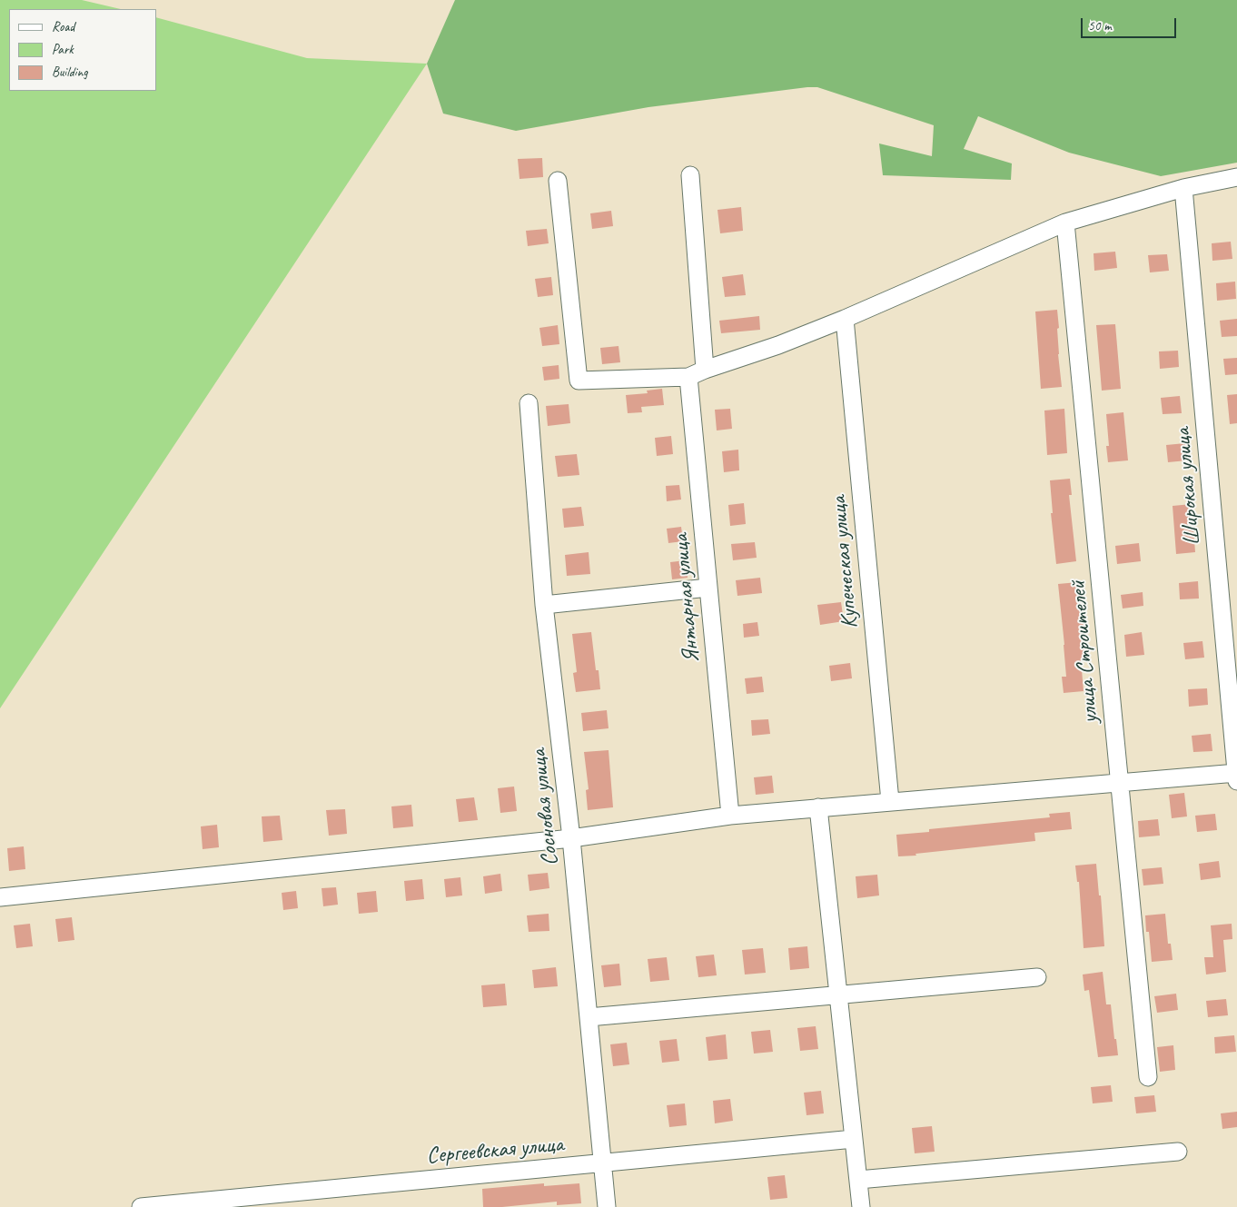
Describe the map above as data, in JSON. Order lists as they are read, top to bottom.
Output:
{
  "streets": {
    "street": [
      "Широкая улица",
      "Купеческая улица",
      "Янтарная улица",
      "улица Строителей",
      "Сосновая улица",
      "Сергеевская улица"
    ]
  },
  "crossings": [
    ["Сосновая улица", "Сергеевская улица"]
  ],
  "legend": ["Road", "Park", "Building"],
  "scale_bar": "50 m"
}
